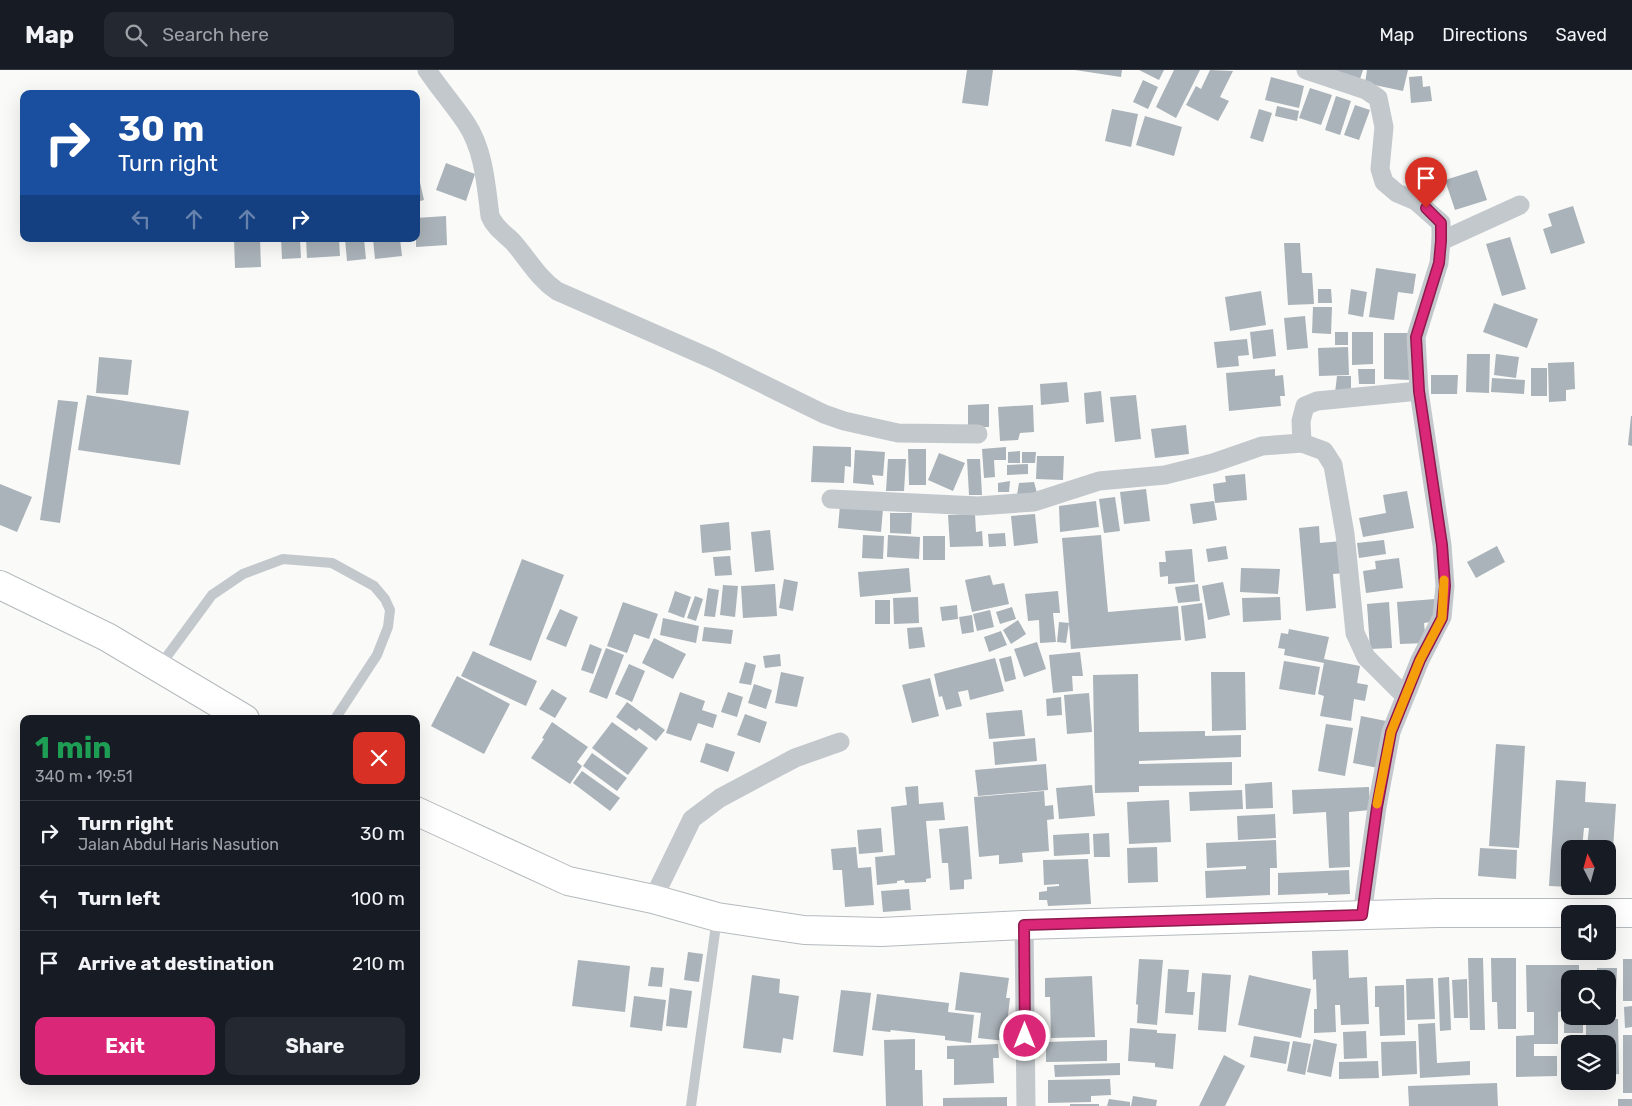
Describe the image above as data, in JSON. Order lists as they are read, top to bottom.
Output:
{
  "north": "top",
  "page": {
    "header": "Map",
    "search": "Search here",
    "nav": ["Map", "Directions", "Saved"],
    "turn": ["30 m", "Turn right"],
    "heading": ["1 min", "340 m · 19:51"],
    "list": [
      {
        "name": "Turn right",
        "note": "Jalan Abdul Haris Nasution",
        "value": "30 m"
      },
      {
        "name": "Turn left",
        "value": "100 m"
      },
      {
        "name": "Arrive at destination",
        "value": "210 m"
      }
    ],
    "buttons": ["Exit", "Share"]
  }
}
